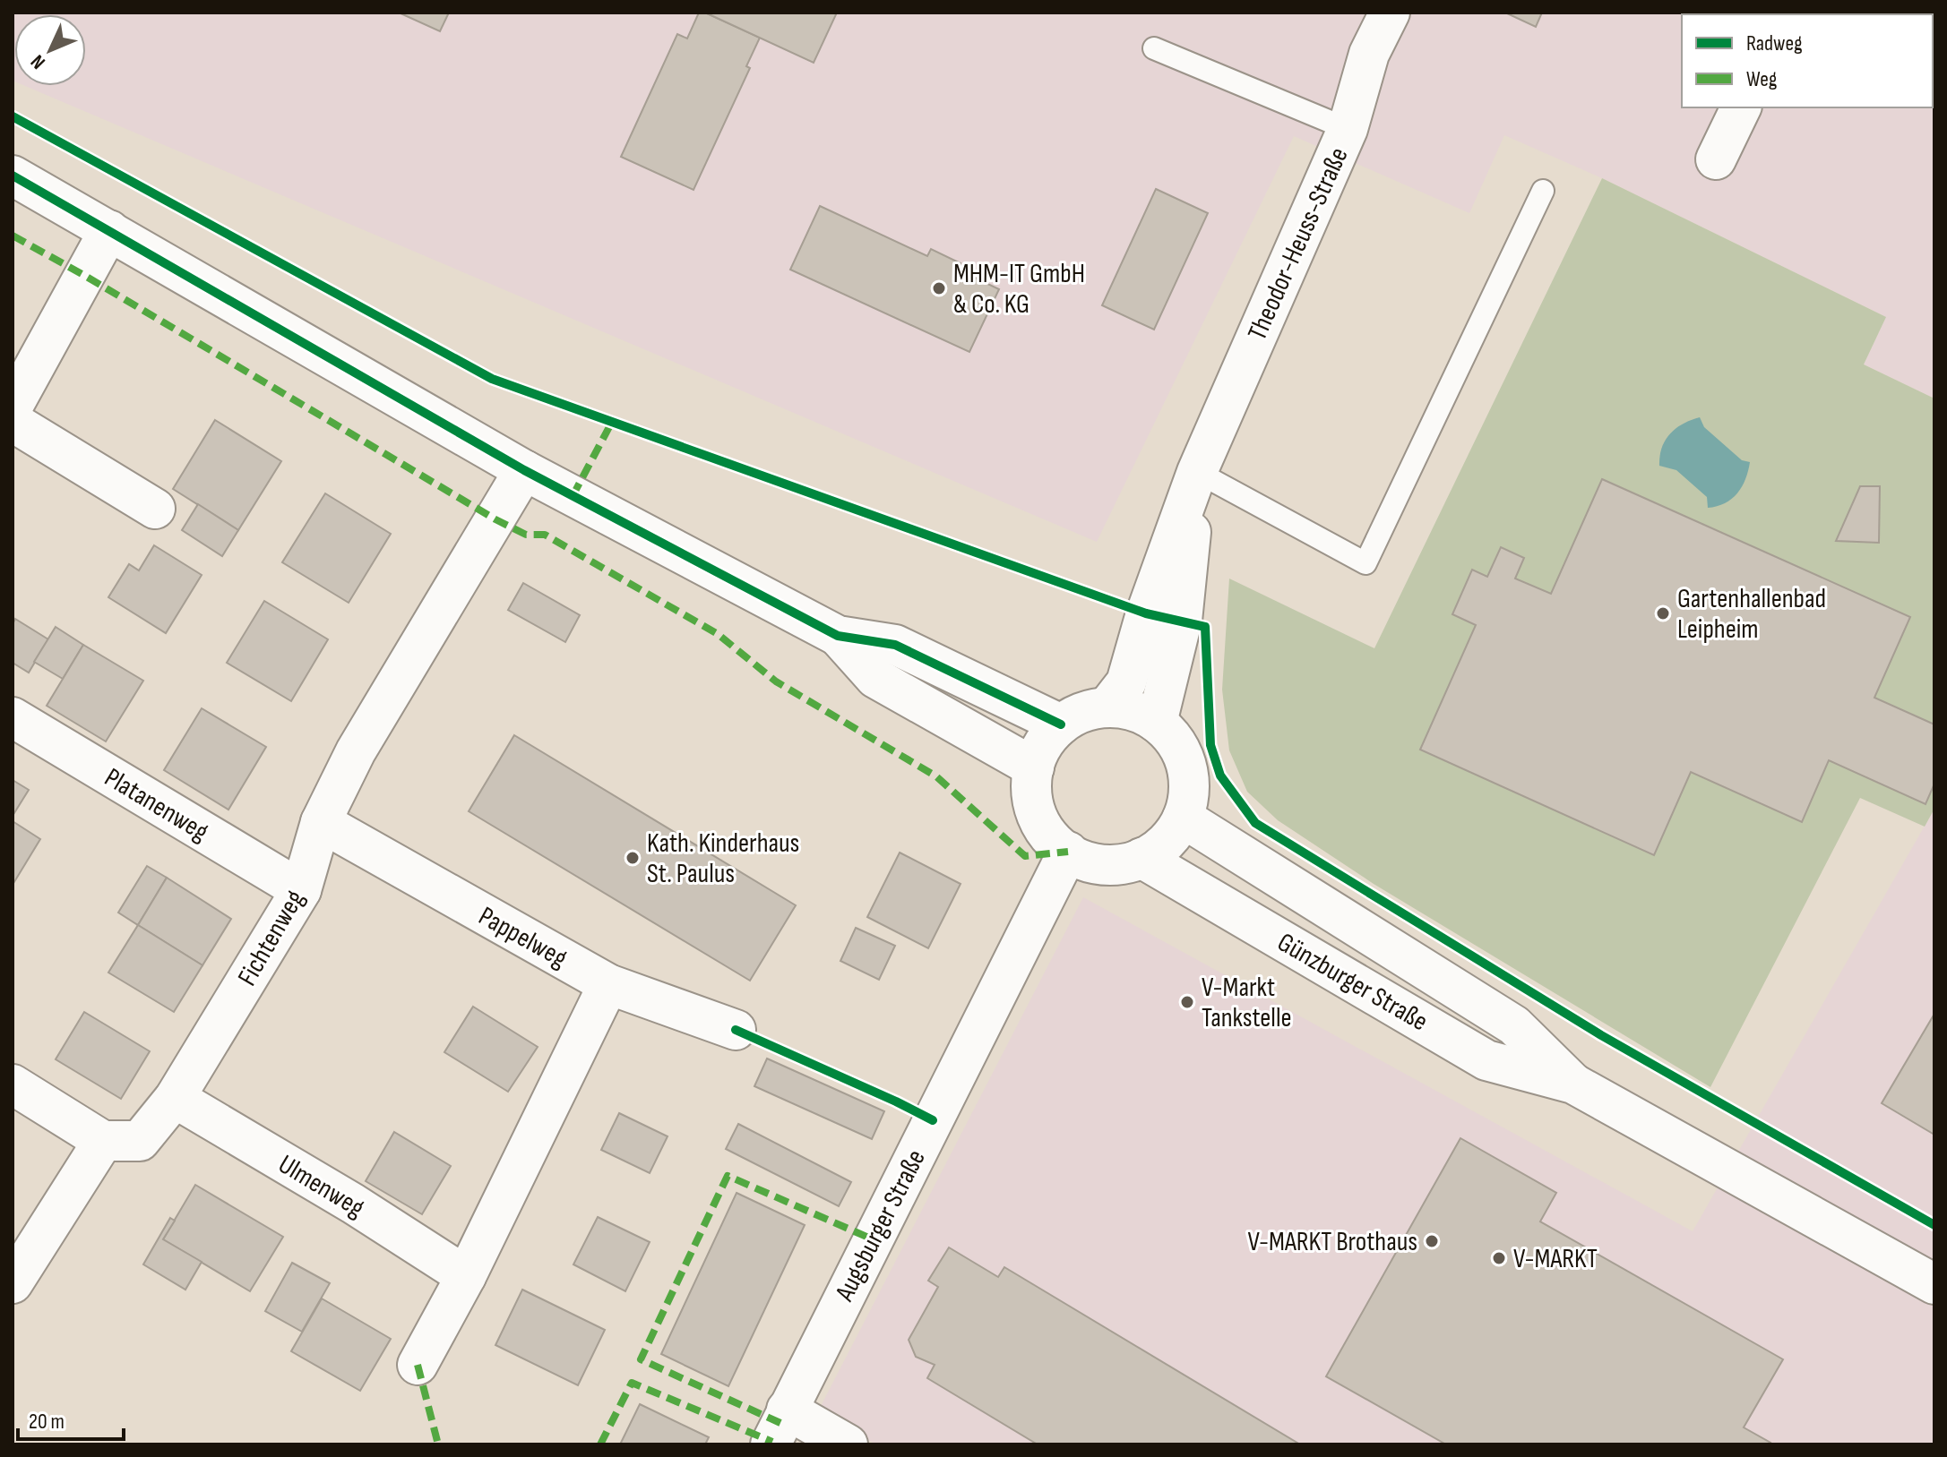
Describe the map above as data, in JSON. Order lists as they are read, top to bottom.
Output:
{
  "streets": {
    "street": [
      "Theodor-Heuss-Straße",
      "Platanenweg",
      "Pappelweg",
      "Fichtenweg",
      "Günzburger Straße",
      "Ulmenweg",
      "Augsburger Straße"
    ]
  },
  "crossings": [
    ["Theodor-Heuss-Straße", "Günzburger Straße"],
    ["Theodor-Heuss-Straße", "Augsburger Straße"],
    ["Platanenweg", "Fichtenweg"],
    ["Pappelweg", "Fichtenweg"],
    ["Fichtenweg", "Ulmenweg"],
    ["Günzburger Straße", "Augsburger Straße"]
  ],
  "places": [
    "MHM-IT GmbH & Co. KG",
    "Gartenhallenbad Leipheim",
    "Kath. Kinderhaus St. Paulus",
    "V-Markt Tankstelle",
    "V-MARKT Brothaus",
    "V-MARKT"
  ],
  "legend": ["Radweg", "Weg"],
  "scale_bar": "20 m",
  "north": "bottom left"
}
